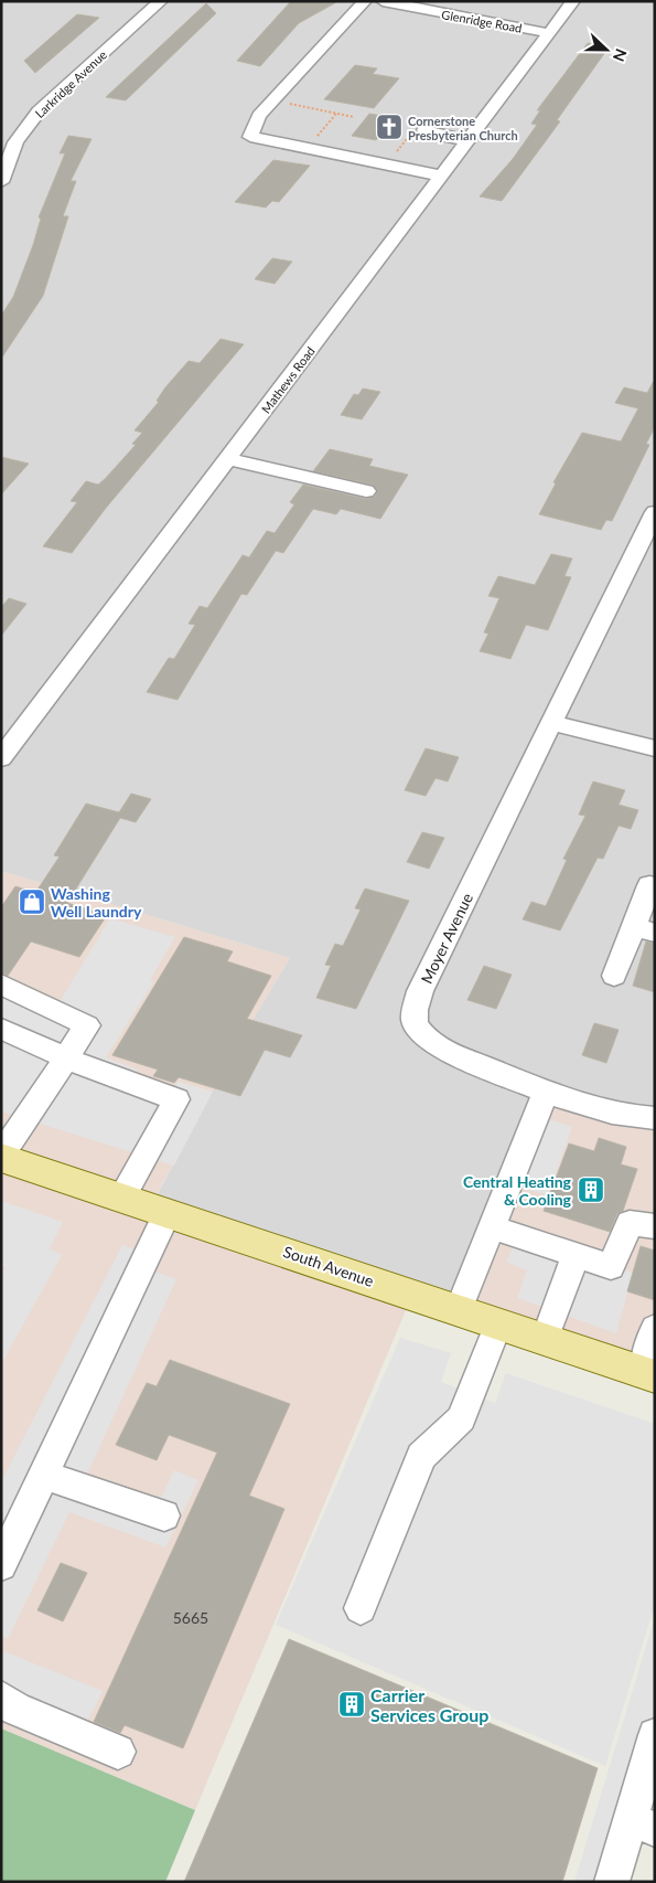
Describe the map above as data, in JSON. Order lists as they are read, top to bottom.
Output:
{
  "streets": {
    "main road": ["South Avenue"],
    "street": [
      "Glenridge Road",
      "Larkridge Avenue",
      "Mathews Road",
      "Moyer Avenue"
    ]
  },
  "crossings": [
    ["Glenridge Road", "Mathews Road"]
  ],
  "places": {
    "church": ["Cornerstone Presbyterian Church"],
    "shop": ["Washing Well Laundry"],
    "building": ["Central Heating & Cooling", "Carrier Services Group"]
  },
  "house_numbers": ["5665"],
  "north": "right"
}
